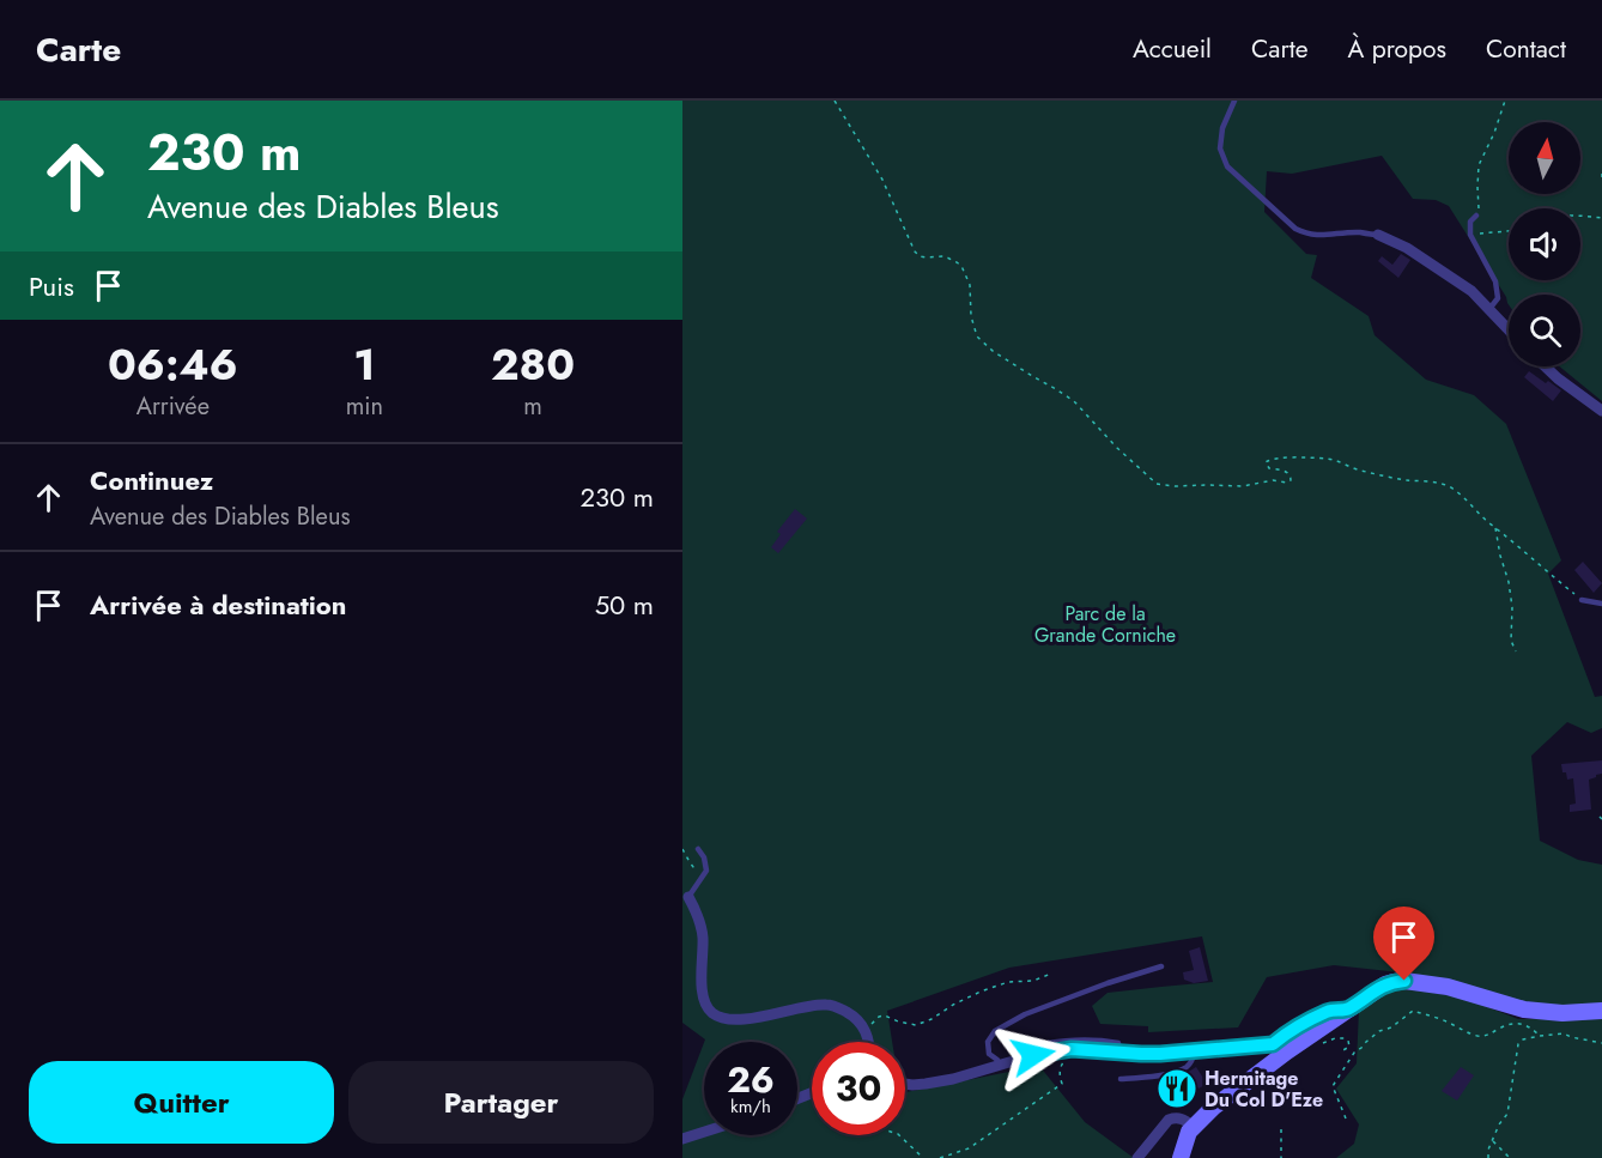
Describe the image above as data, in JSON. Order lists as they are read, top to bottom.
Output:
{
  "parks": ["Parc de la Grande Corniche"],
  "places": {
    "restaurant": ["Hermitage Du Col D'Eze"]
  },
  "north": "top",
  "page": {
    "header": "Carte",
    "nav": [
      "Accueil",
      "Carte",
      "À propos",
      "Contact"
    ],
    "turn": ["230 m", "Avenue des Diables Bleus"],
    "then": "Puis",
    "eta": [
      "06:46",
      "Arrivée",
      "1",
      "min",
      "280",
      "m"
    ],
    "list": [
      {
        "name": "Continuez",
        "note": "Avenue des Diables Bleus",
        "value": "230 m"
      },
      {
        "name": "Arrivée à destination",
        "value": "50 m"
      }
    ],
    "speed": "26 km/h",
    "limit": "30",
    "buttons": ["Quitter", "Partager"]
  }
}
